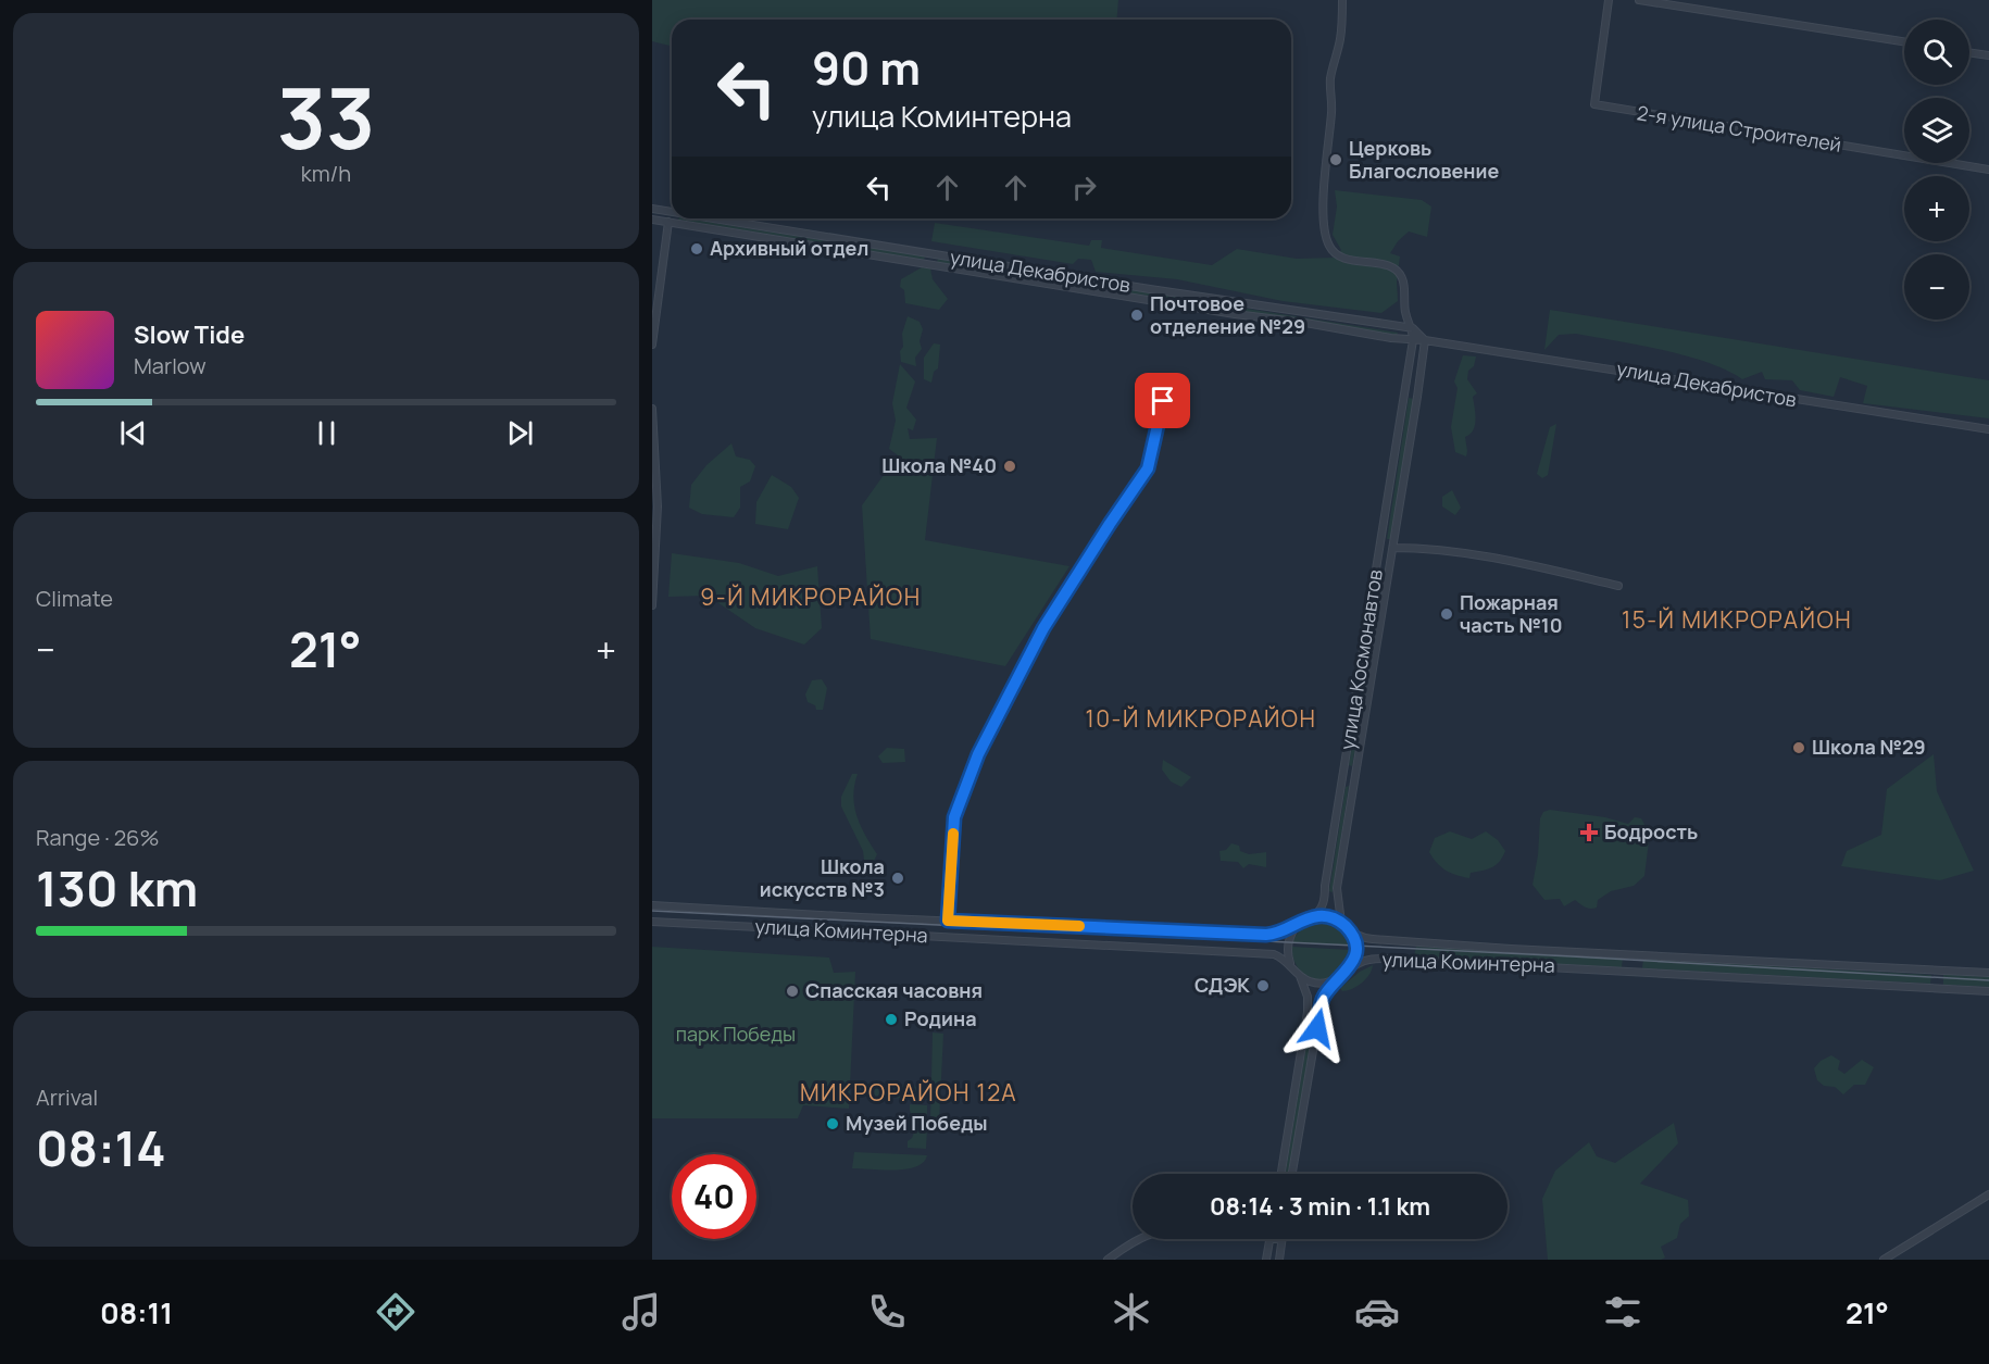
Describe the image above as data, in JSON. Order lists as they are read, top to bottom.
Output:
{
  "streets": {
    "street": [
      "2-я улица Строителей",
      "улица Декабристов",
      "улица Космонавтов",
      "улица Коминтерна"
    ]
  },
  "crossings": [
    ["улица Декабристов", "улица Космонавтов"],
    ["улица Космонавтов", "улица Коминтерна"]
  ],
  "districts": [
    "9-Й МИКРОРАЙОН",
    "15-Й МИКРОРАЙОН",
    "10-Й МИКРОРАЙОН",
    "МИКРОРАЙОН 12А"
  ],
  "parks": ["парк Победы"],
  "places": {
    "other": [
      "Церковь Благословение",
      "Архивный отдел",
      "Почтовое отделение №29",
      "Школа №40",
      "Пожарная часть №10",
      "Школа №29",
      "Школа искусств №3",
      "СДЭК",
      "Спасская часовня",
      "Родина",
      "Музей Победы"
    ],
    "health": ["Бодрость"]
  },
  "page": {
    "tile": [
      ["33", "km/h"],
      "Climate",
      ["Range · 26%", "130 km"],
      ["Arrival", "08:14"]
    ],
    "map_buttons": ["+", "−"],
    "turn": ["90 m", "улица Коминтерна"],
    "song": ["Slow Tide", "Marlow"],
    "heat": ["−", "21°", "+"],
    "limit": "40",
    "trip": "08:14 · 3 min · 1.1 km",
    "tabs": ["08:11", "21°"]
  }
}
